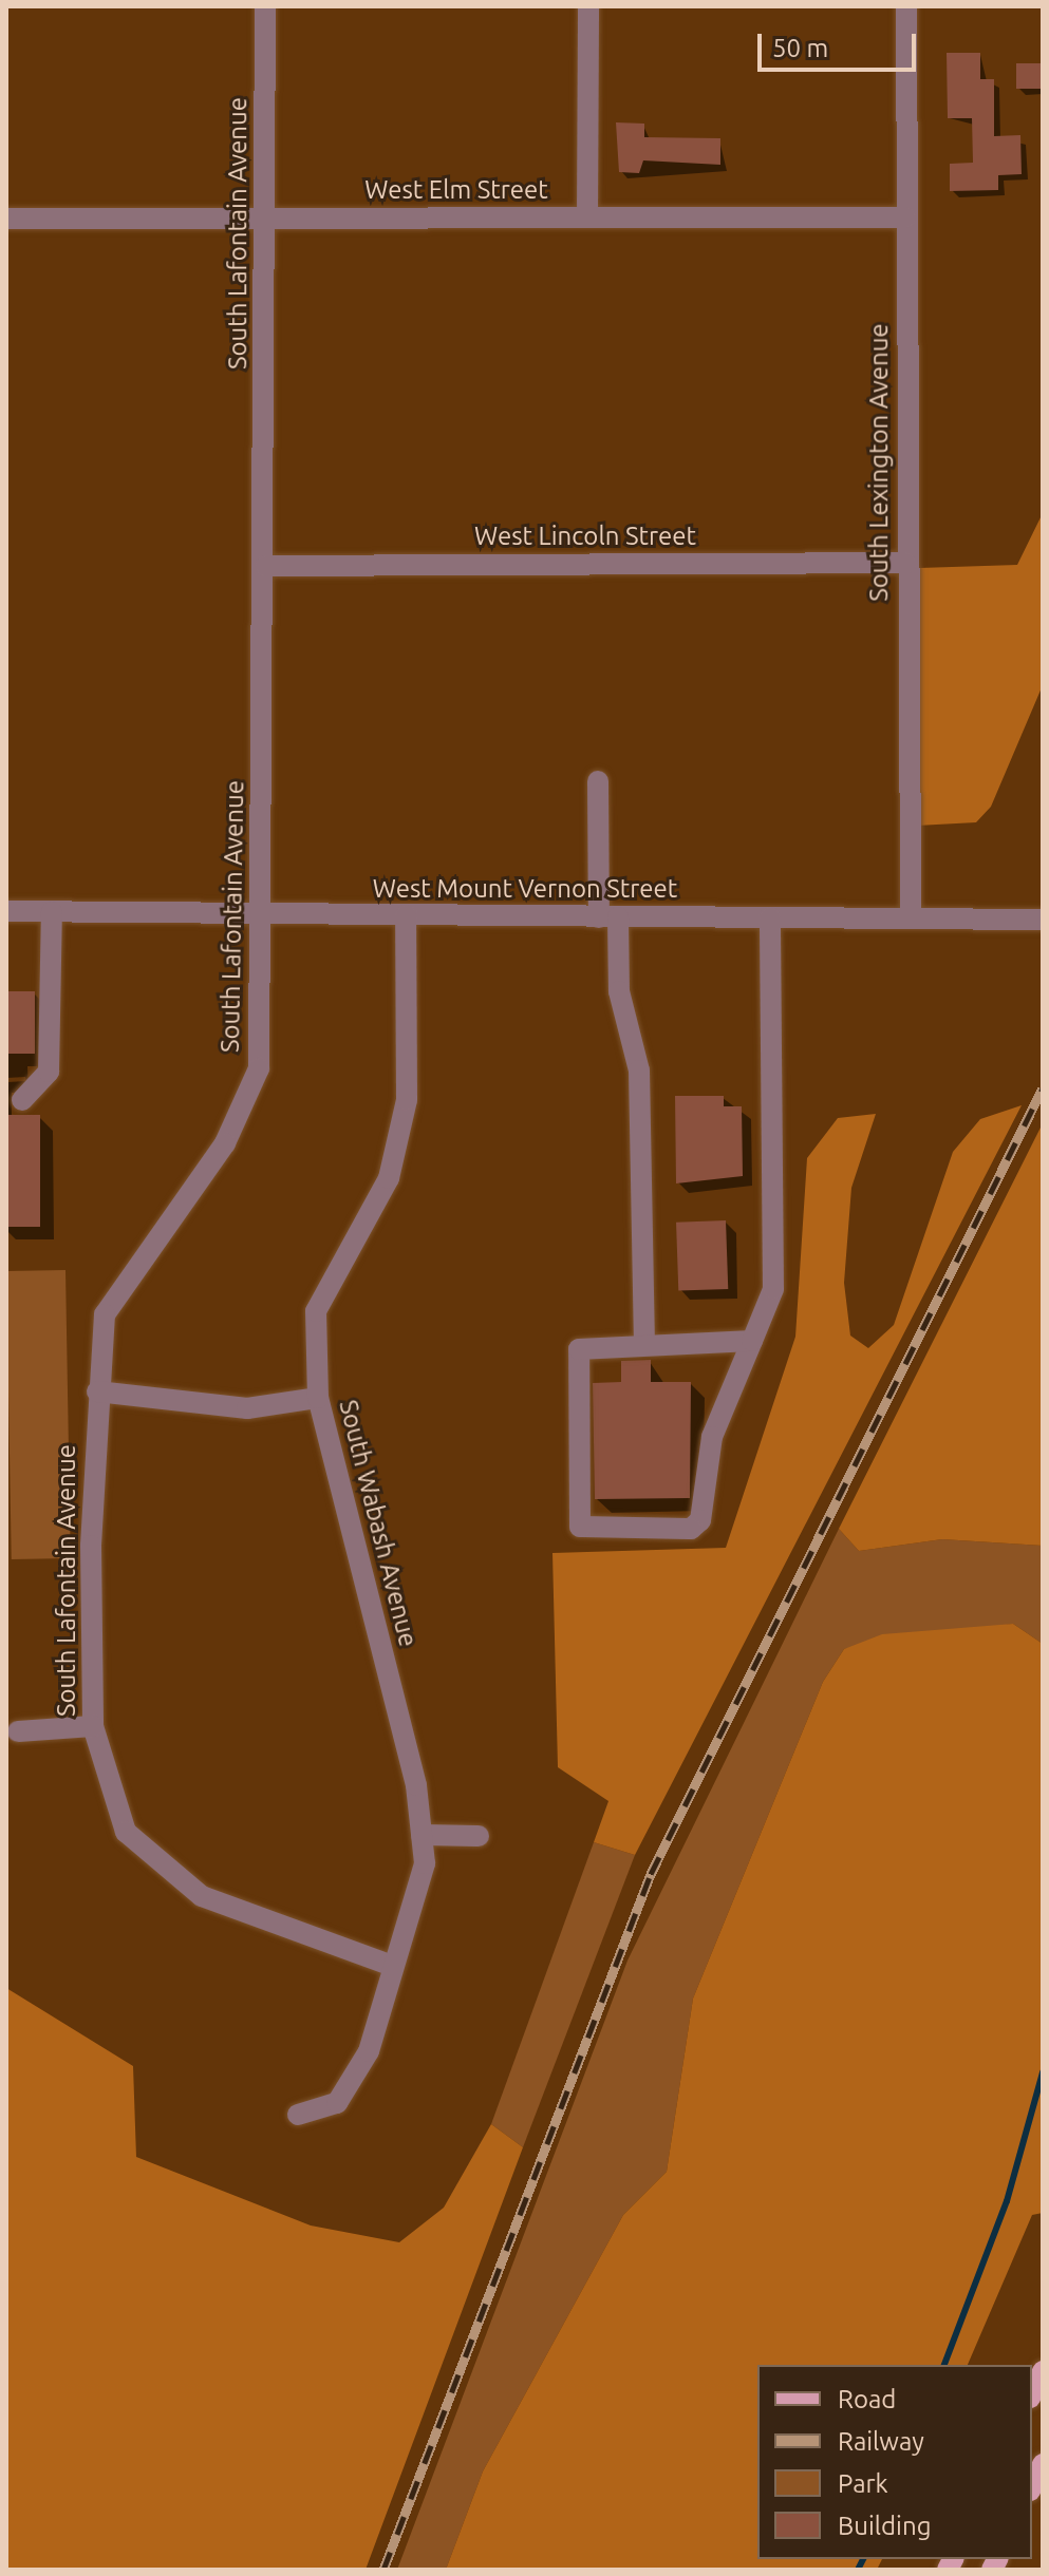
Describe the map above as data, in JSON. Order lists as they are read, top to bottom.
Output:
{
  "streets": {
    "street": [
      "West Elm Street",
      "South Lafontain Avenue",
      "South Lexington Avenue",
      "West Lincoln Street",
      "West Mount Vernon Street",
      "South Wabash Avenue"
    ]
  },
  "crossings": [
    ["West Elm Street", "South Lafontain Avenue"],
    ["West Elm Street", "South Lexington Avenue"],
    ["South Lafontain Avenue", "West Lincoln Street"],
    ["South Lafontain Avenue", "West Mount Vernon Street"],
    ["South Lafontain Avenue", "South Wabash Avenue"],
    ["South Lexington Avenue", "West Lincoln Street"],
    ["South Lexington Avenue", "West Mount Vernon Street"],
    ["West Mount Vernon Street", "South Wabash Avenue"]
  ],
  "legend": [
    "Road",
    "Railway",
    "Park",
    "Building"
  ],
  "scale_bar": "50 m"
}
